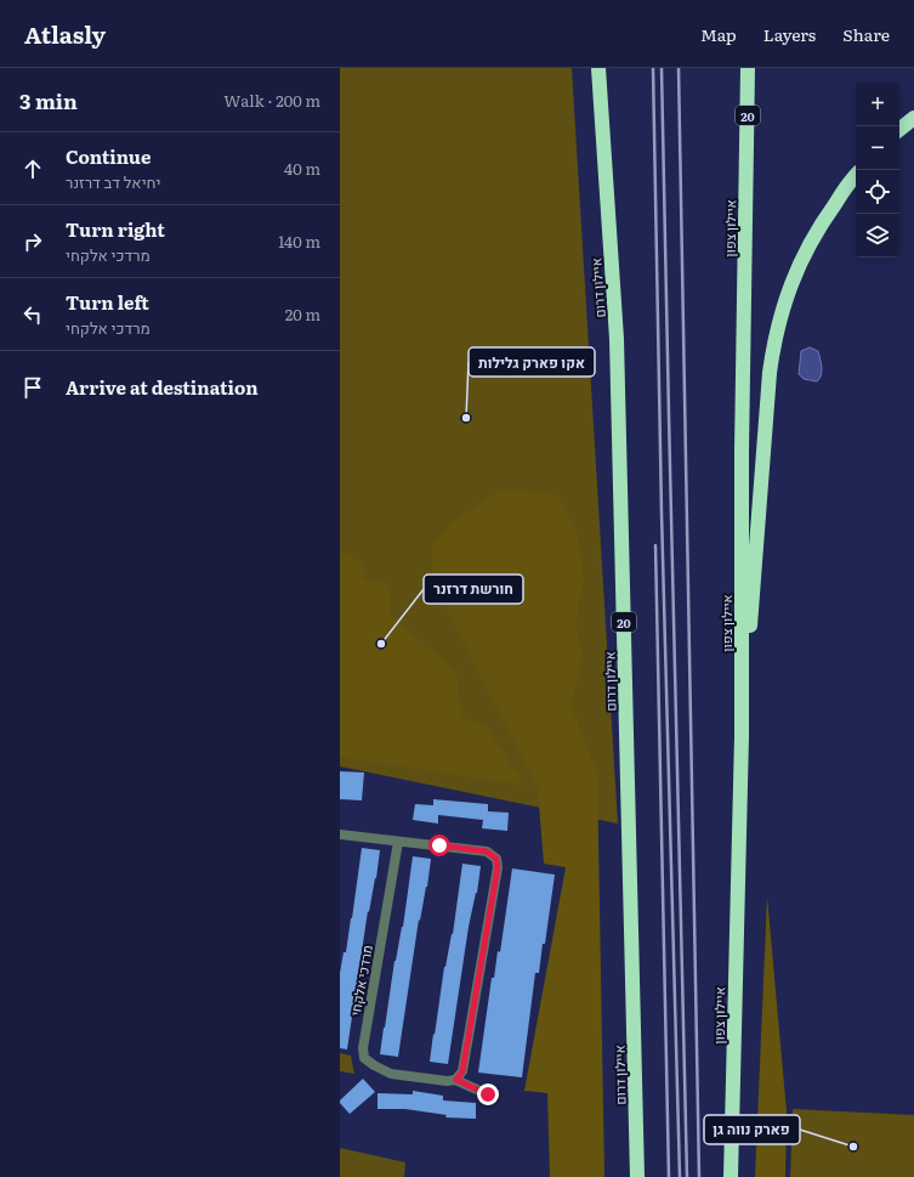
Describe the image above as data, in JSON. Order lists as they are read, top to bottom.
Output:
{
  "streets": {
    "highway": ["20", "איילון צפון", "איילון דרום"],
    "street": ["מרדכי אלקחי"]
  },
  "places": ["אקו פארק גלילות", "חורשת דרזנר", "פארק נווה גן"],
  "page": {
    "header": "Atlasly",
    "nav": ["Map", "Layers", "Share"],
    "heading": ["3 min", "Walk · 200 m"],
    "map_buttons": ["+", "−"],
    "list": [
      ["Continue", "יחיאל דב דרזנר", "40 m"],
      ["Turn right", "מרדכי אלקחי", "140 m"],
      ["Turn left", "מרדכי אלקחי", "20 m"],
      "Arrive at destination"
    ]
  }
}
